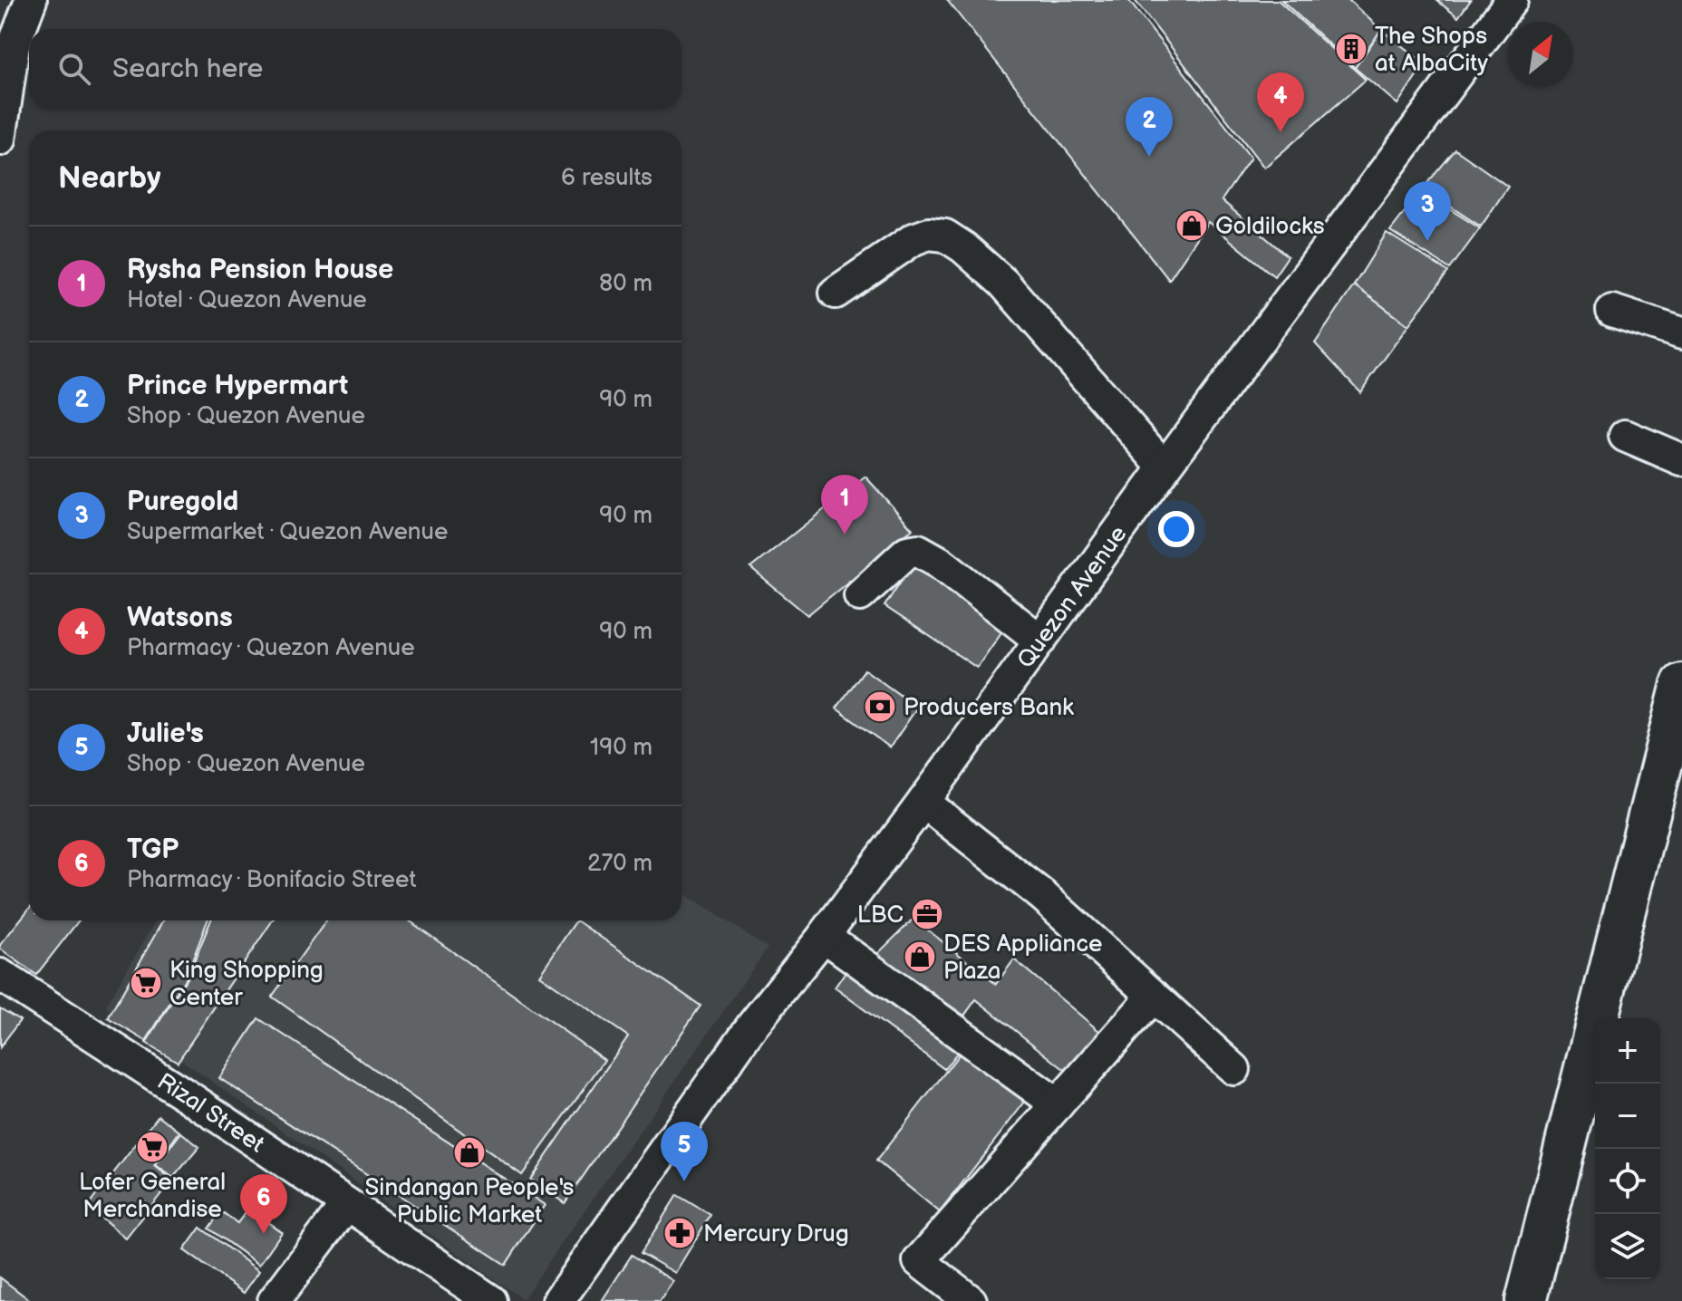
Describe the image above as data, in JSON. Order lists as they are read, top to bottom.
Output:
{
  "streets": {
    "street": ["Quezon Avenue", "Rizal Street"]
  },
  "places": {
    "building": ["The Shops at AlbaCity"],
    "shop": ["Goldilocks", "DES Appliance Plaza", "Sindangan People's Public Market"],
    "bank": ["Producers Bank"],
    "office": ["LBC"],
    "supermarket": ["King Shopping Center", "Lofer General Merchandise"],
    "pharmacy": ["Mercury Drug"]
  },
  "north": "top right",
  "page": {
    "search": "Search here",
    "pins": [
      "4",
      "2",
      "3",
      "1",
      "5",
      "6"
    ],
    "heading": ["Nearby", "6 results"],
    "list": [
      {
        "mark": "1",
        "name": "Rysha Pension House",
        "note": "Hotel · Quezon Avenue",
        "value": "80 m"
      },
      {
        "mark": "2",
        "name": "Prince Hypermart",
        "note": "Shop · Quezon Avenue",
        "value": "90 m"
      },
      {
        "mark": "3",
        "name": "Puregold",
        "note": "Supermarket · Quezon Avenue",
        "value": "90 m"
      },
      {
        "mark": "4",
        "name": "Watsons",
        "note": "Pharmacy · Quezon Avenue",
        "value": "90 m"
      },
      {
        "mark": "5",
        "name": "Julie's",
        "note": "Shop · Quezon Avenue",
        "value": "190 m"
      },
      {
        "mark": "6",
        "name": "TGP",
        "note": "Pharmacy · Bonifacio Street",
        "value": "270 m"
      }
    ],
    "map_buttons": ["+", "−"]
  }
}
